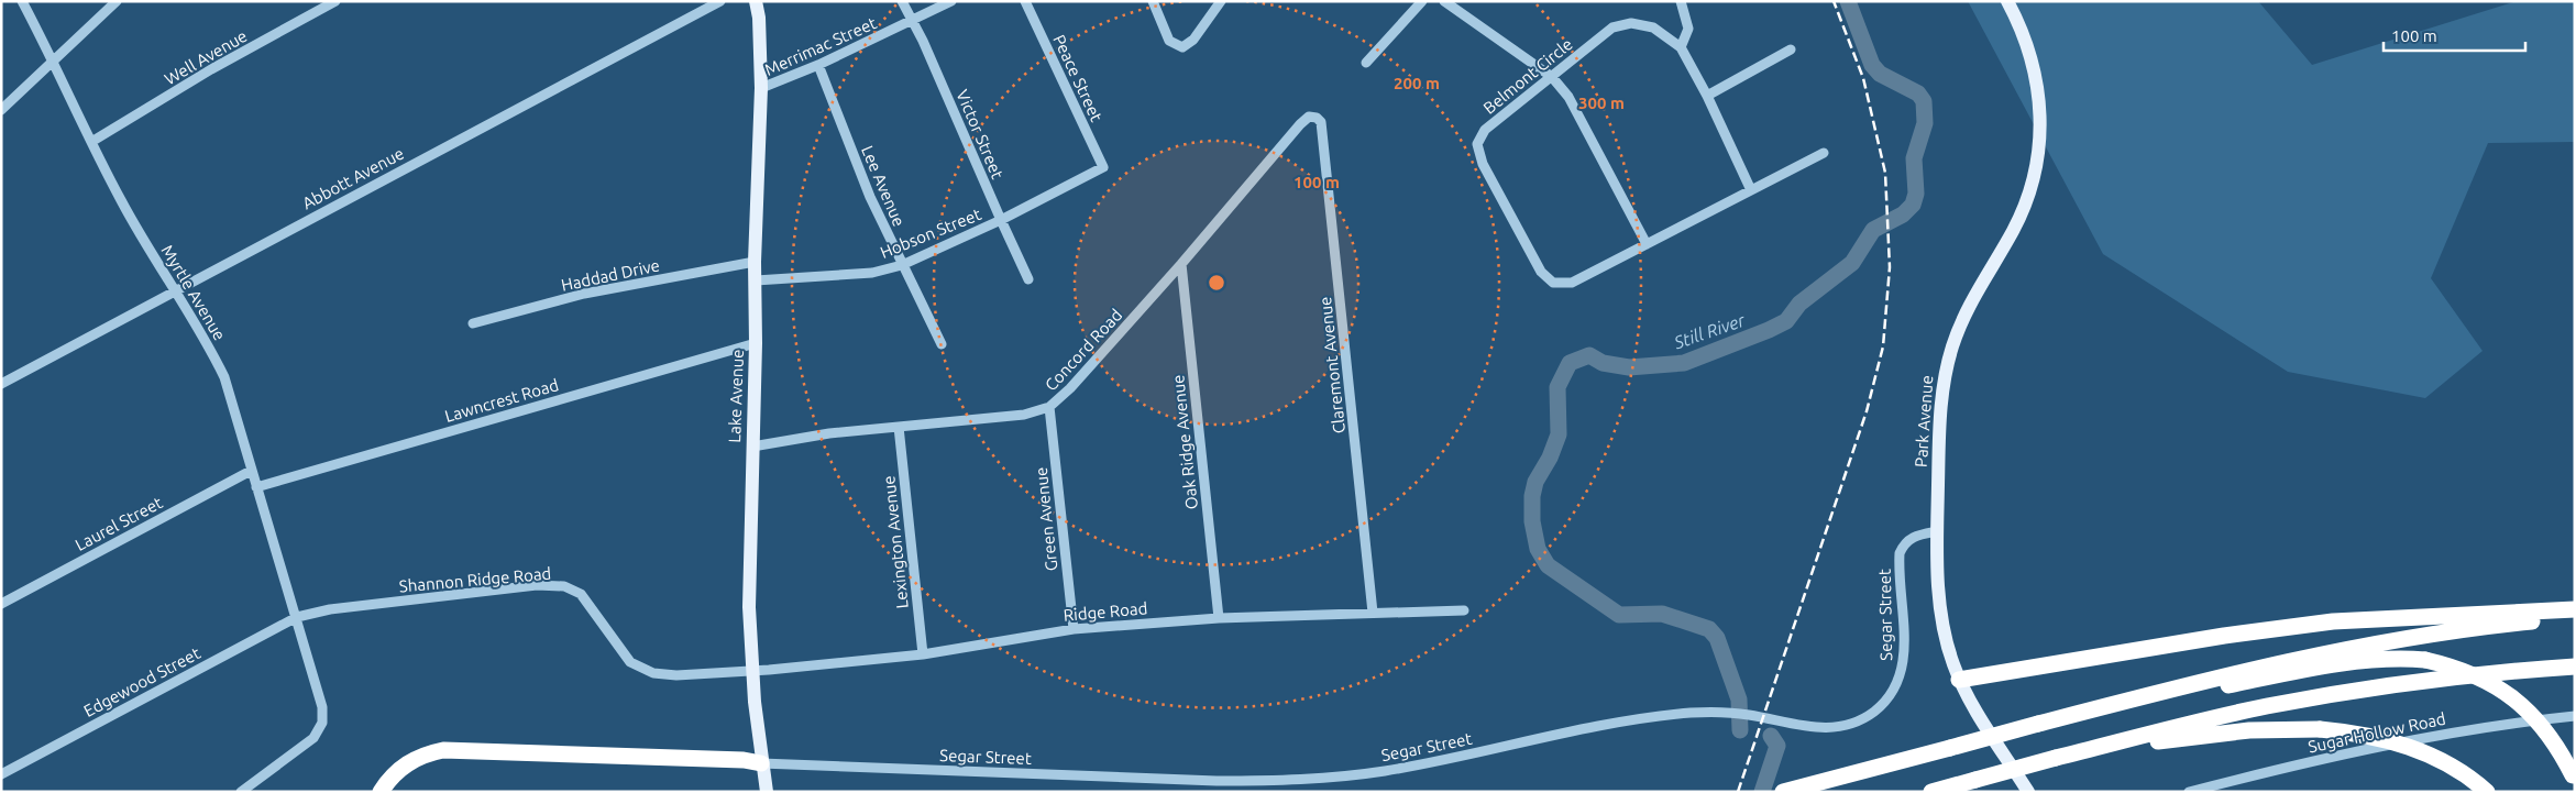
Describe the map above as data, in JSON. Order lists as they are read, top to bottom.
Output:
{
  "streets": {
    "main road": ["Lake Avenue", "Park Avenue"],
    "street": [
      "Merrimac Street",
      "Well Avenue",
      "Belmont Circle",
      "Peace Street",
      "Victor Street",
      "Abbott Avenue",
      "Lee Avenue",
      "Hobson Street",
      "Haddad Drive",
      "Myrtle Avenue",
      "Concord Road",
      "Claremont Avenue",
      "Lawncrest Road",
      "Oak Ridge Avenue",
      "Green Avenue",
      "Laurel Street",
      "Lexington Avenue",
      "Shannon Ridge Road",
      "Ridge Road",
      "Segar Street",
      "Edgewood Street",
      "Sugar Hollow Road"
    ]
  },
  "crossings": [
    ["Merrimac Street", "Victor Street"],
    ["Merrimac Street", "Lee Avenue"],
    ["Merrimac Street", "Lake Avenue"],
    ["Well Avenue", "Myrtle Avenue"],
    ["Peace Street", "Hobson Street"],
    ["Victor Street", "Hobson Street"],
    ["Abbott Avenue", "Myrtle Avenue"],
    ["Lee Avenue", "Hobson Street"],
    ["Hobson Street", "Lake Avenue"],
    ["Haddad Drive", "Lake Avenue"],
    ["Myrtle Avenue", "Lawncrest Road"],
    ["Myrtle Avenue", "Laurel Street"],
    ["Myrtle Avenue", "Shannon Ridge Road"],
    ["Myrtle Avenue", "Edgewood Street"],
    ["Concord Road", "Claremont Avenue"],
    ["Concord Road", "Lake Avenue"],
    ["Concord Road", "Oak Ridge Avenue"],
    ["Concord Road", "Green Avenue"],
    ["Concord Road", "Lexington Avenue"],
    ["Claremont Avenue", "Ridge Road"],
    ["Lake Avenue", "Lawncrest Road"],
    ["Lake Avenue", "Shannon Ridge Road"],
    ["Lake Avenue", "Ridge Road"],
    ["Lake Avenue", "Segar Street"],
    ["Park Avenue", "Segar Street"],
    ["Oak Ridge Avenue", "Ridge Road"],
    ["Green Avenue", "Ridge Road"],
    ["Lexington Avenue", "Ridge Road"],
    ["Shannon Ridge Road", "Ridge Road"],
    ["Shannon Ridge Road", "Edgewood Street"]
  ],
  "water": ["Still River"],
  "scale_bar": "100 m",
  "rings": ["200 m", "300 m", "100 m"]
}
